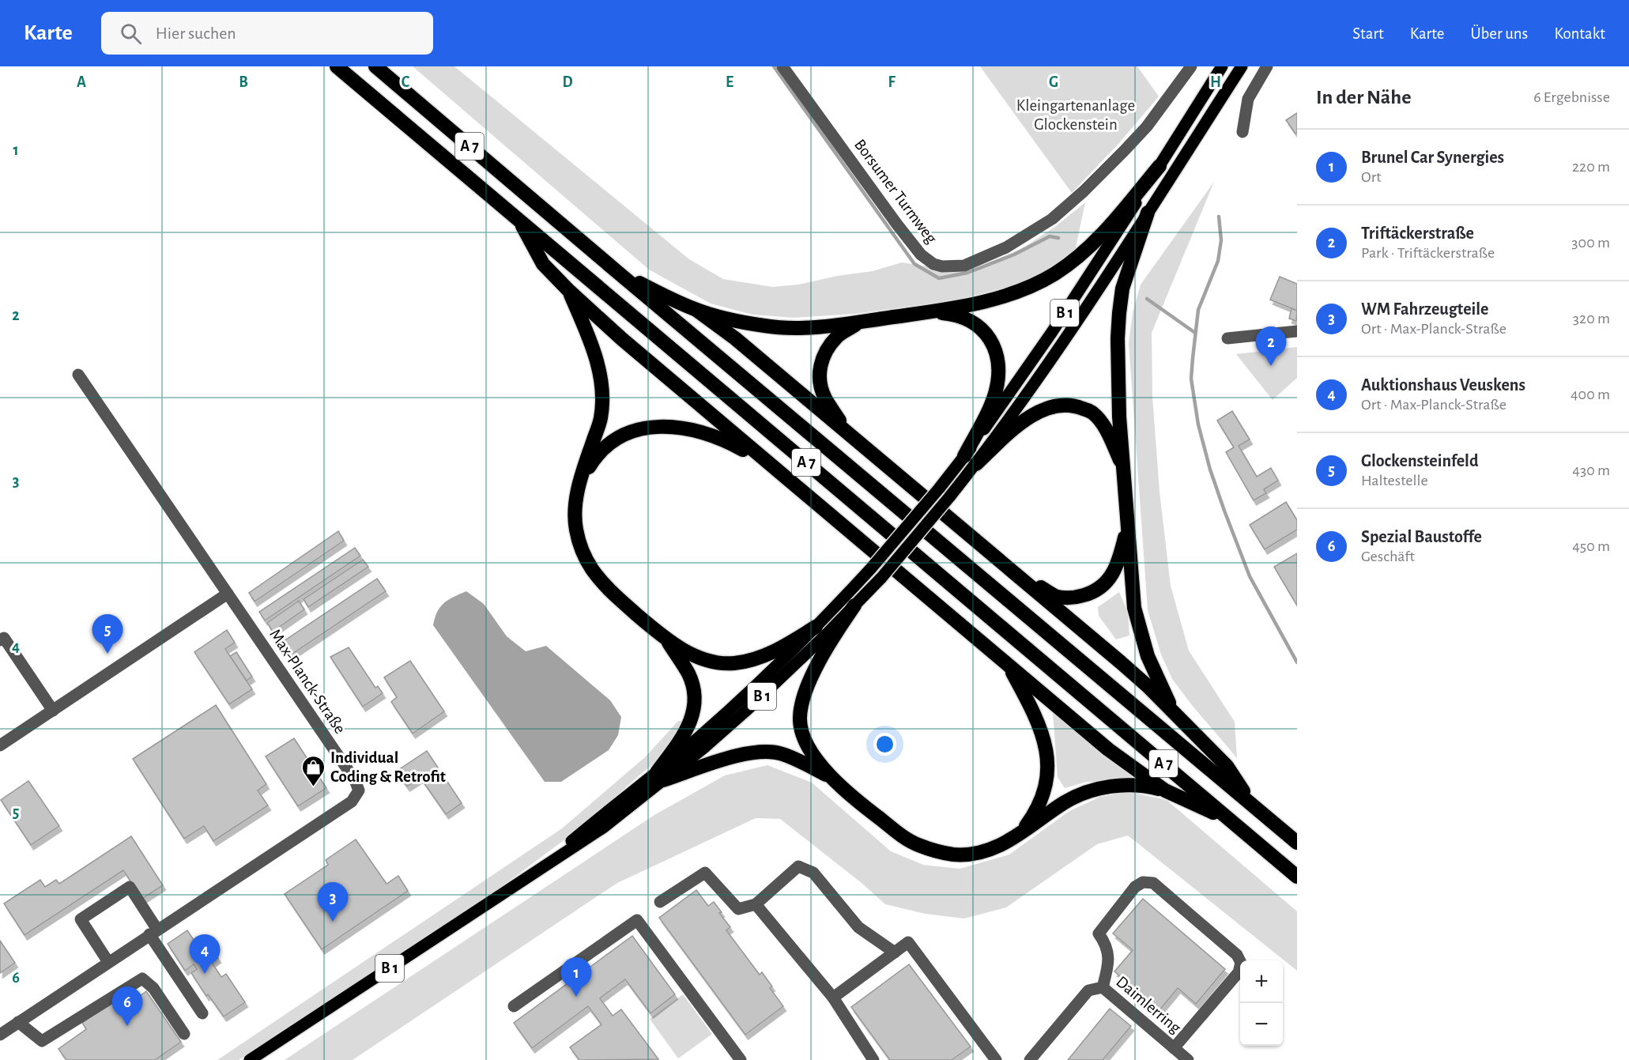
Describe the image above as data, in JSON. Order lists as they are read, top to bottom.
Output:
{
  "streets": {
    "highway": ["A 7"],
    "main road": ["B 1"],
    "street": ["Borsumer Turmweg", "Max-Planck-Straße", "Daimlerring"]
  },
  "parks": ["Kleingartenanlage Glockenstein"],
  "places": {
    "shop": ["Individual Coding & Retrofit"]
  },
  "page": {
    "header": "Karte",
    "search": "Hier suchen",
    "nav": [
      "Start",
      "Karte",
      "Über uns",
      "Kontakt"
    ],
    "heading": ["In der Nähe", "6 Ergebnisse"],
    "list": [
      {
        "mark": "1",
        "name": "Brunel Car Synergies",
        "note": "Ort",
        "value": "220 m"
      },
      {
        "mark": "2",
        "name": "Triftäckerstraße",
        "note": "Park · Triftäckerstraße",
        "value": "300 m"
      },
      {
        "mark": "3",
        "name": "WM Fahrzeugteile",
        "note": "Ort · Max-Planck-Straße",
        "value": "320 m"
      },
      {
        "mark": "4",
        "name": "Auktionshaus Veuskens",
        "note": "Ort · Max-Planck-Straße",
        "value": "400 m"
      },
      {
        "mark": "5",
        "name": "Glockensteinfeld",
        "note": "Haltestelle",
        "value": "430 m"
      },
      {
        "mark": "6",
        "name": "Spezial Baustoffe",
        "note": "Geschäft",
        "value": "450 m"
      }
    ],
    "pins": [
      "2",
      "5",
      "3",
      "4",
      "1",
      "6"
    ],
    "map_buttons": ["+", "−"]
  },
  "grid": {
    "columns": [
      "A",
      "B",
      "C",
      "D",
      "E",
      "F",
      "G",
      "H"
    ],
    "rows": [
      "1",
      "2",
      "3",
      "4",
      "5",
      "6"
    ]
  }
}
